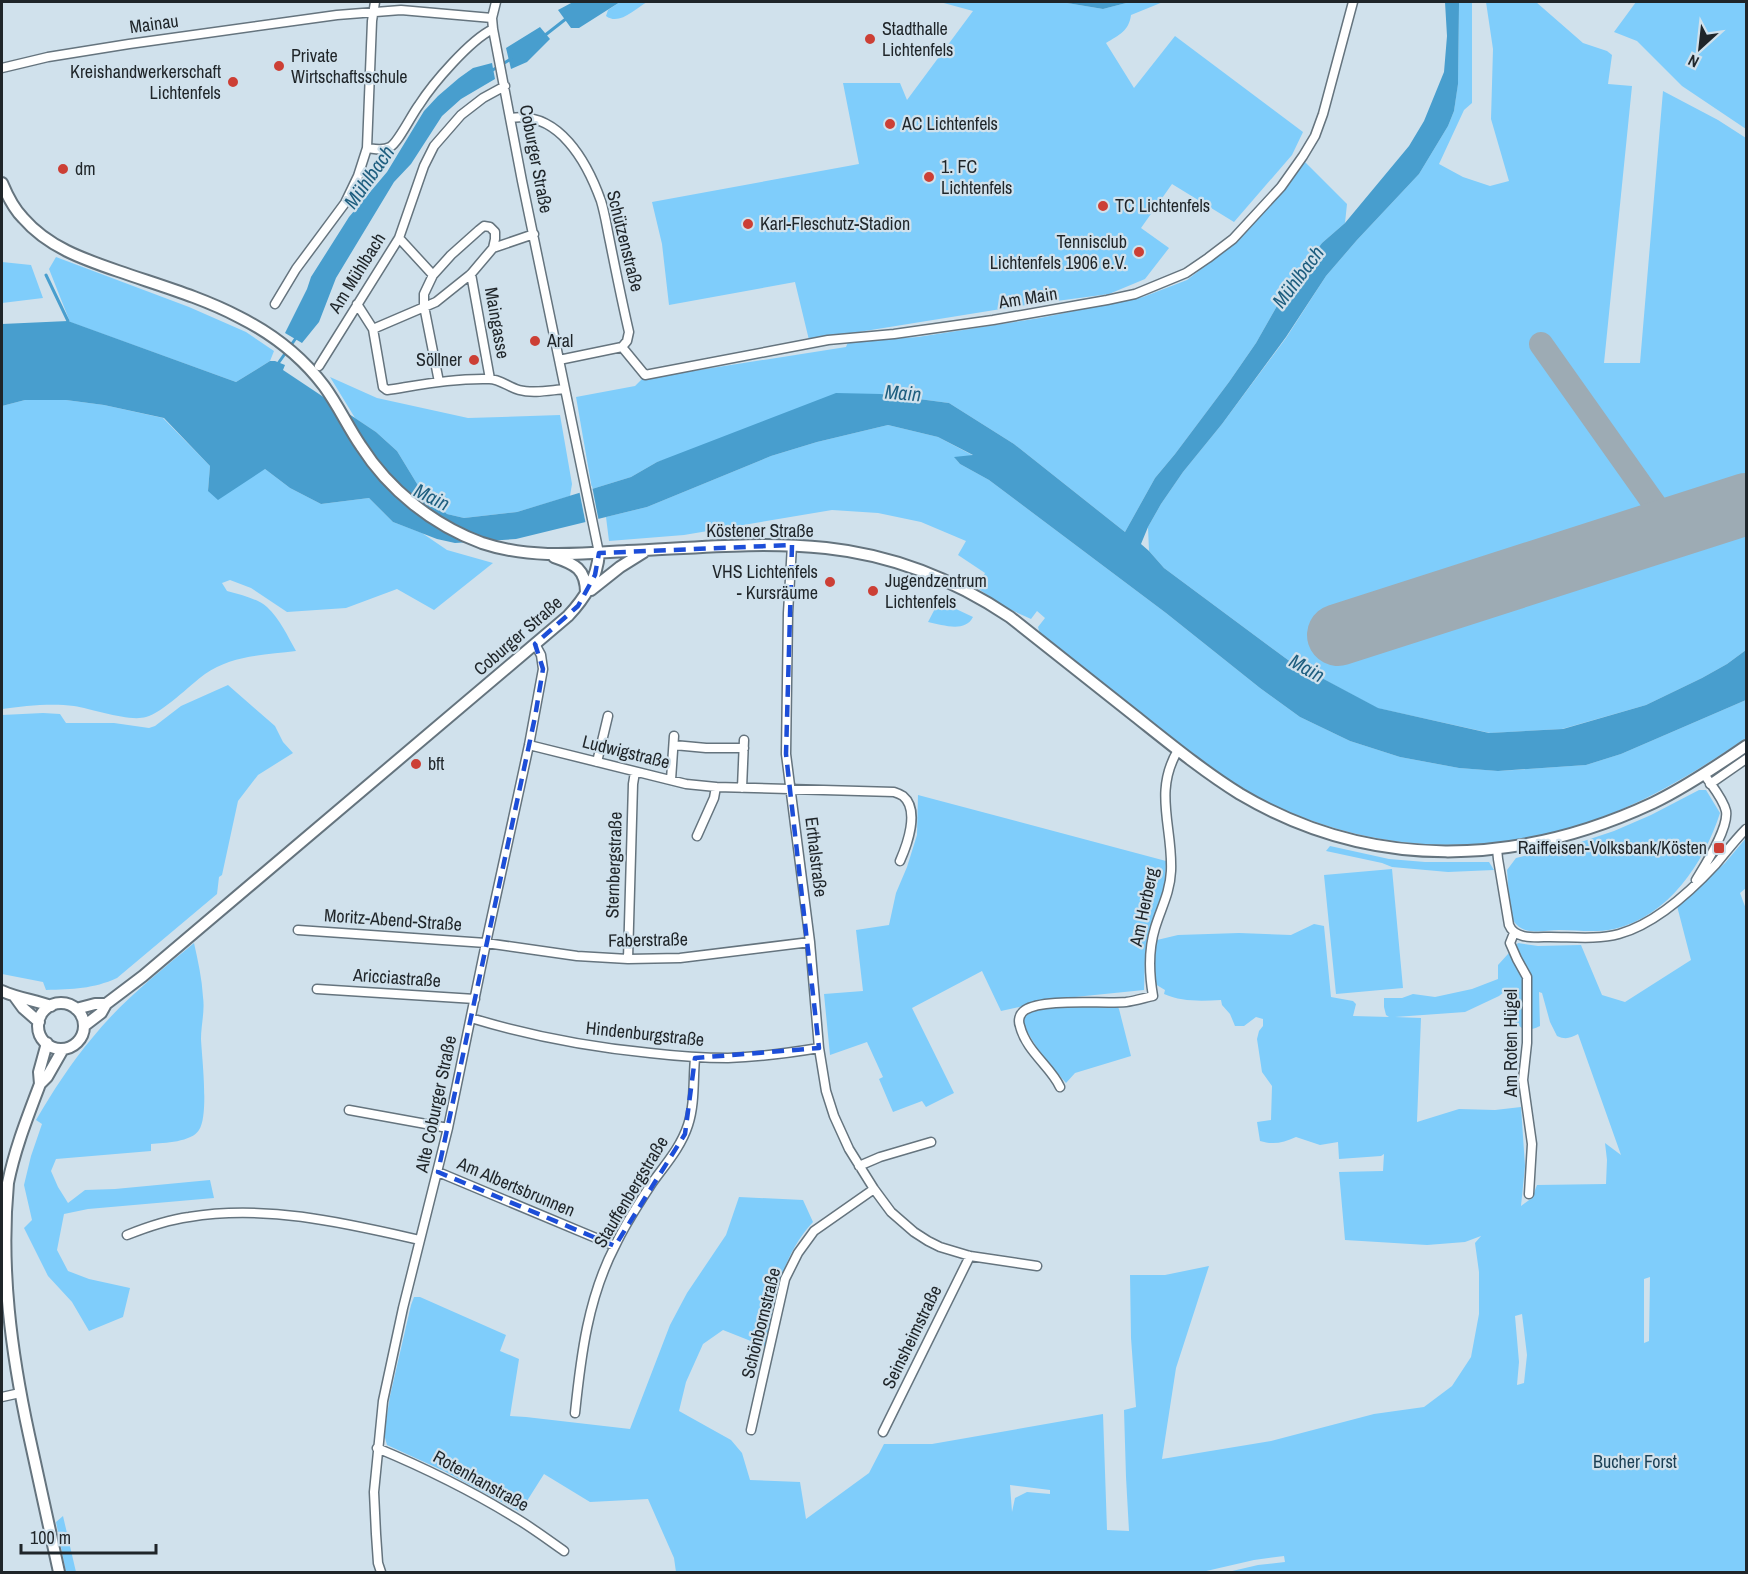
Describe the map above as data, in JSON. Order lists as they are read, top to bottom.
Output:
{
  "streets": {
    "street": [
      "Mainau",
      "Coburger Straße",
      "Schützenstraße",
      "Am Mühlbach",
      "Am Main",
      "Maingasse",
      "Köstener Straße",
      "Ludwigstraße",
      "Erthalstraße",
      "Sternbergstraße",
      "Am Herberg",
      "Moritz-Abend-Straße",
      "Faberstraße",
      "Aricciastraße",
      "Hindenburgstraße",
      "Am Roten Hügel",
      "Alte Coburger Straße",
      "Am Albertsbrunnen",
      "Stauffenbergstraße",
      "Schönbornstraße",
      "Seinsheimstraße",
      "Rotenhanstraße"
    ]
  },
  "crossings": [
    ["Mainau", "Coburger Straße"],
    ["Coburger Straße", "Schützenstraße"],
    ["Coburger Straße", "Am Mühlbach"],
    ["Coburger Straße", "Köstener Straße"],
    ["Coburger Straße", "Alte Coburger Straße"],
    ["Schützenstraße", "Am Main"],
    ["Köstener Straße", "Erthalstraße"],
    ["Köstener Straße", "Am Herberg"],
    ["Köstener Straße", "Am Roten Hügel"],
    ["Ludwigstraße", "Erthalstraße"],
    ["Ludwigstraße", "Sternbergstraße"],
    ["Ludwigstraße", "Alte Coburger Straße"],
    ["Erthalstraße", "Faberstraße"],
    ["Erthalstraße", "Hindenburgstraße"],
    ["Erthalstraße", "Schönbornstraße"],
    ["Erthalstraße", "Seinsheimstraße"],
    ["Sternbergstraße", "Faberstraße"],
    ["Moritz-Abend-Straße", "Faberstraße"],
    ["Moritz-Abend-Straße", "Alte Coburger Straße"],
    ["Faberstraße", "Alte Coburger Straße"],
    ["Aricciastraße", "Alte Coburger Straße"],
    ["Hindenburgstraße", "Alte Coburger Straße"],
    ["Hindenburgstraße", "Stauffenbergstraße"],
    ["Alte Coburger Straße", "Am Albertsbrunnen"],
    ["Alte Coburger Straße", "Rotenhanstraße"],
    ["Am Albertsbrunnen", "Stauffenbergstraße"]
  ],
  "water": ["Mühlbach", "Main"],
  "parks": ["Bucher Forst"],
  "places": {
    "other": [
      "Stadthalle Lichtenfels",
      "Private Wirtschaftsschule",
      "Kreishandwerkerschaft Lichtenfels",
      "AC Lichtenfels",
      "dm",
      "1. FC Lichtenfels",
      "TC Lichtenfels",
      "Karl-Fleschutz-Stadion",
      "Tennisclub Lichtenfels 1906 e.V.",
      "Aral",
      "Söllner",
      "VHS Lichtenfels - Kursräume",
      "Jugendzentrum Lichtenfels",
      "bft"
    ],
    "transit": ["Raiffeisen-Volksbank/Kösten"]
  },
  "scale_bar": "100 m",
  "north": "bottom left"
}
